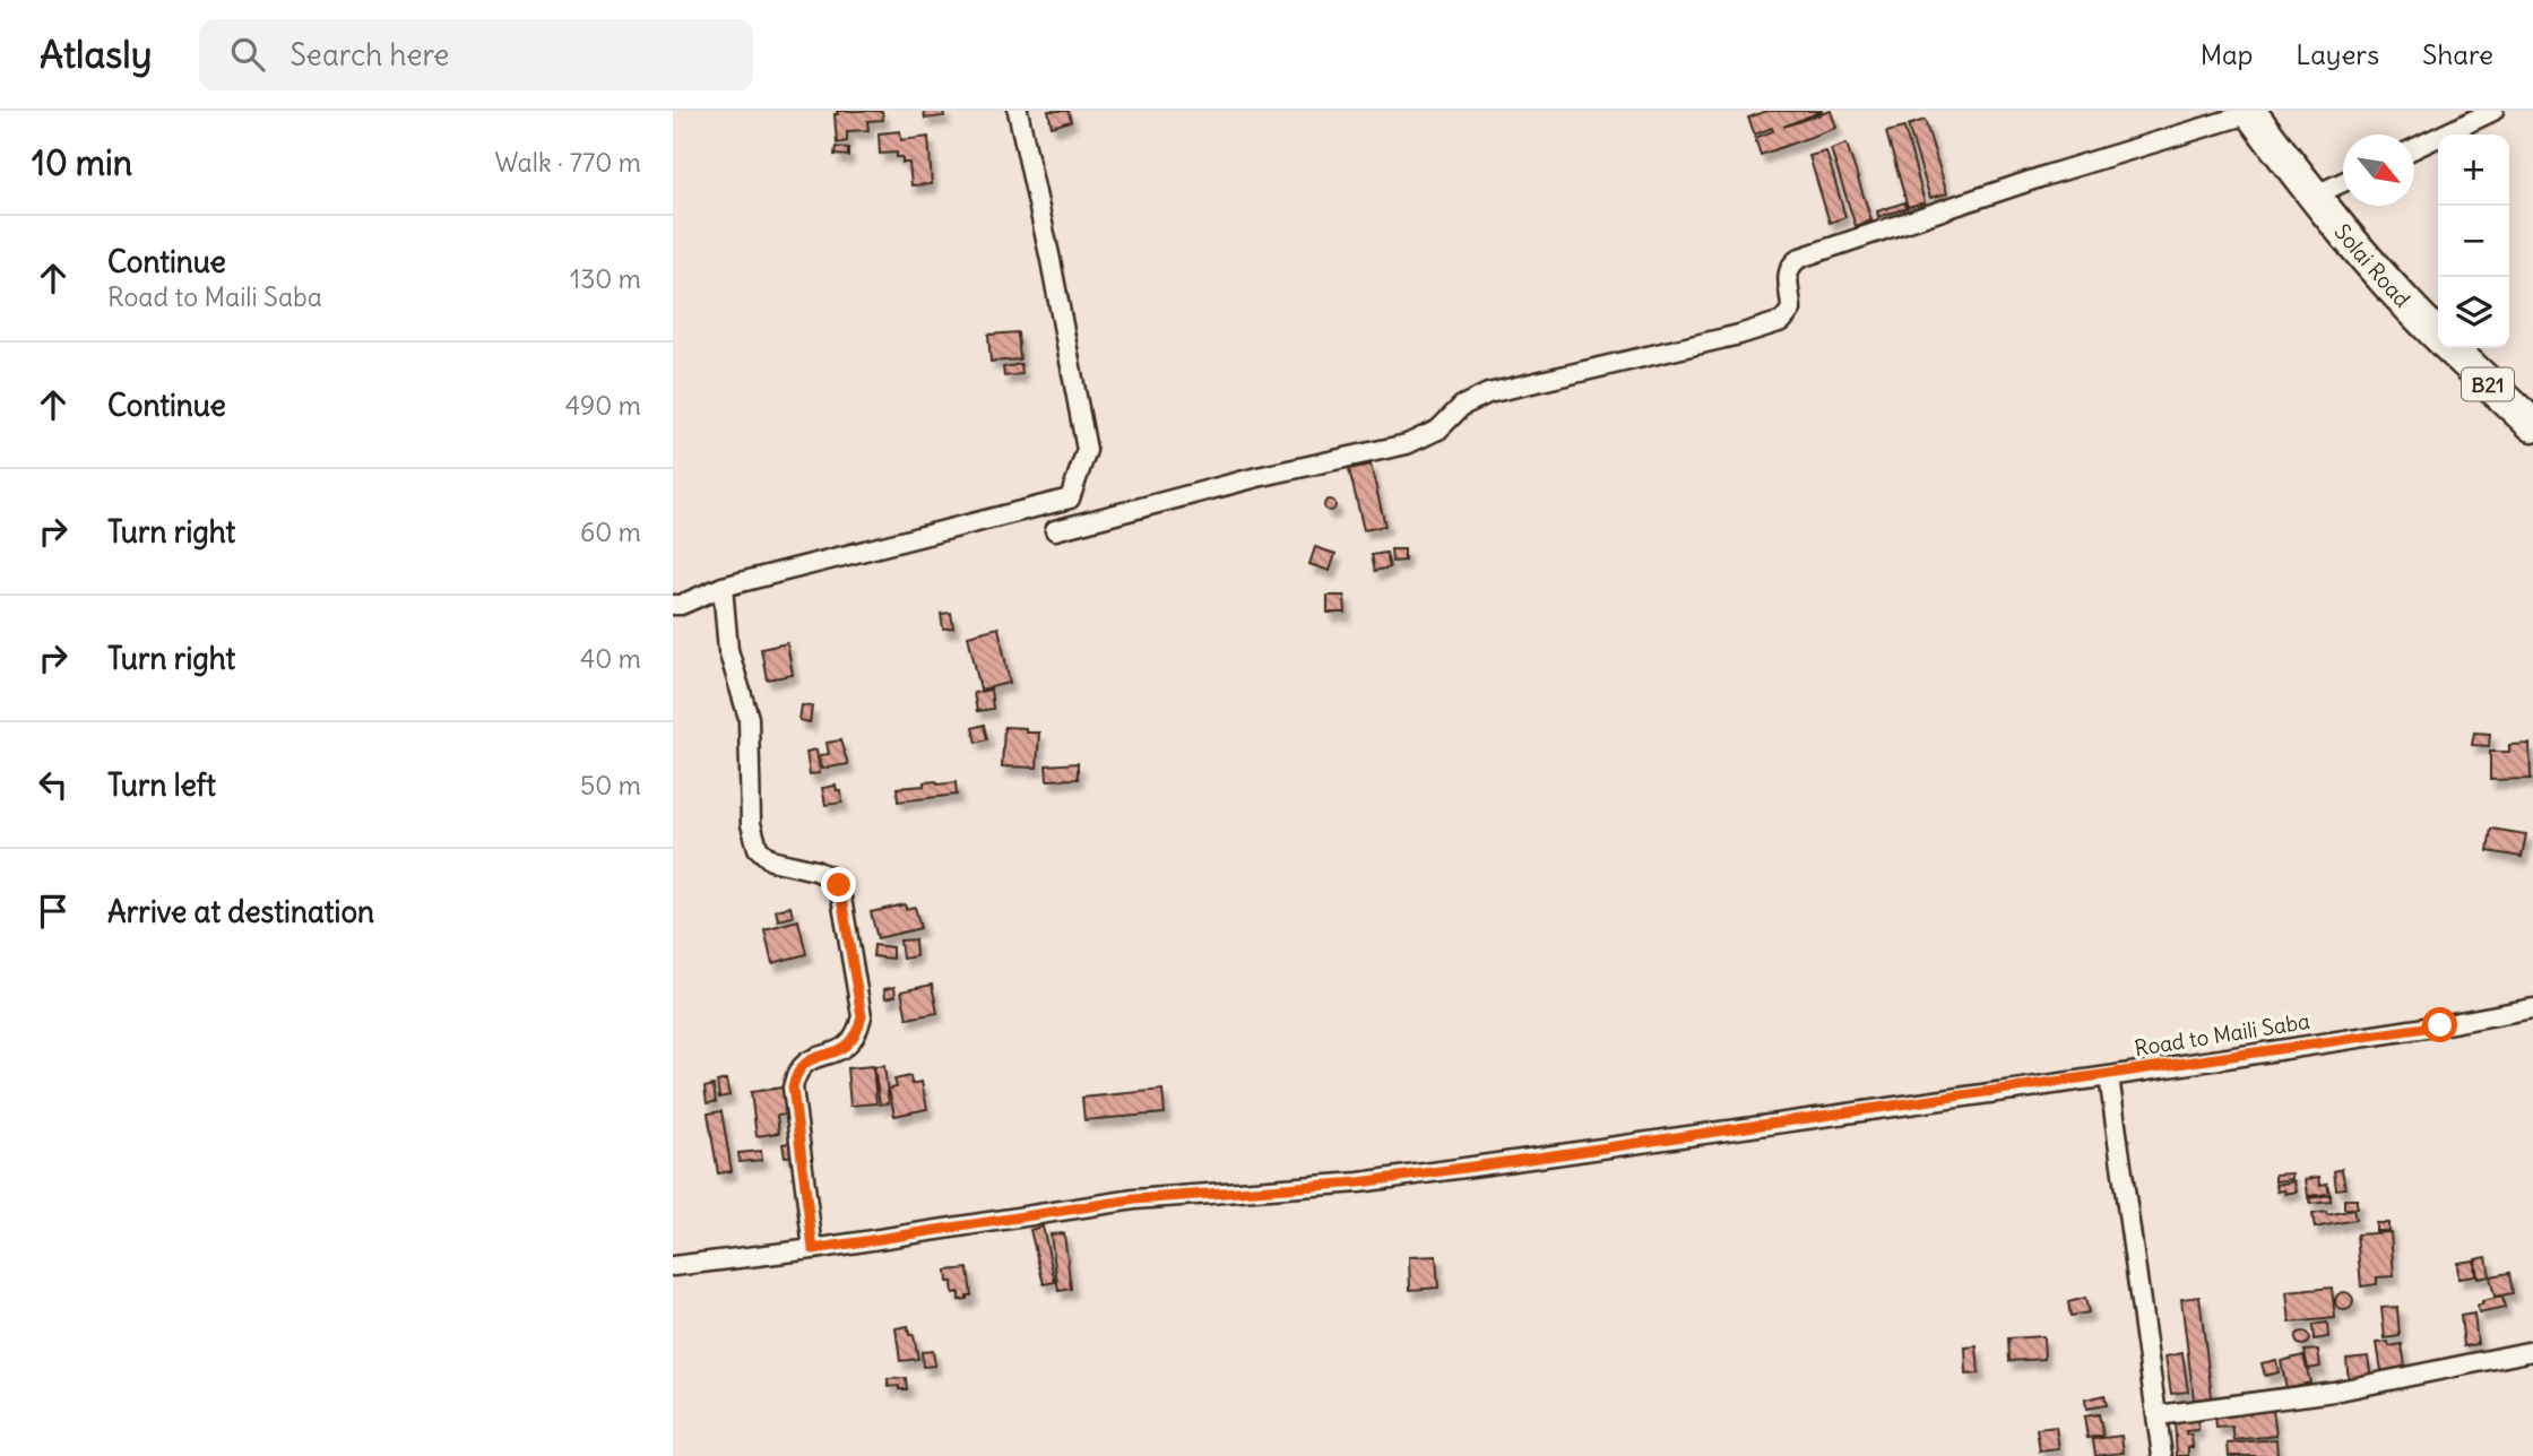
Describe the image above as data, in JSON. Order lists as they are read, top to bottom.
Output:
{
  "streets": {
    "highway": ["Solai Road", "B21"],
    "street": ["Road to Maili Saba"]
  },
  "north": "bottom right",
  "page": {
    "header": "Atlasly",
    "search": "Search here",
    "nav": ["Map", "Layers", "Share"],
    "heading": ["10 min", "Walk · 770 m"],
    "map_buttons": ["+", "−"],
    "list": [
      ["Continue", "Road to Maili Saba", "130 m"],
      ["Continue", "490 m"],
      ["Turn right", "60 m"],
      ["Turn right", "40 m"],
      ["Turn left", "50 m"],
      "Arrive at destination"
    ]
  }
}
